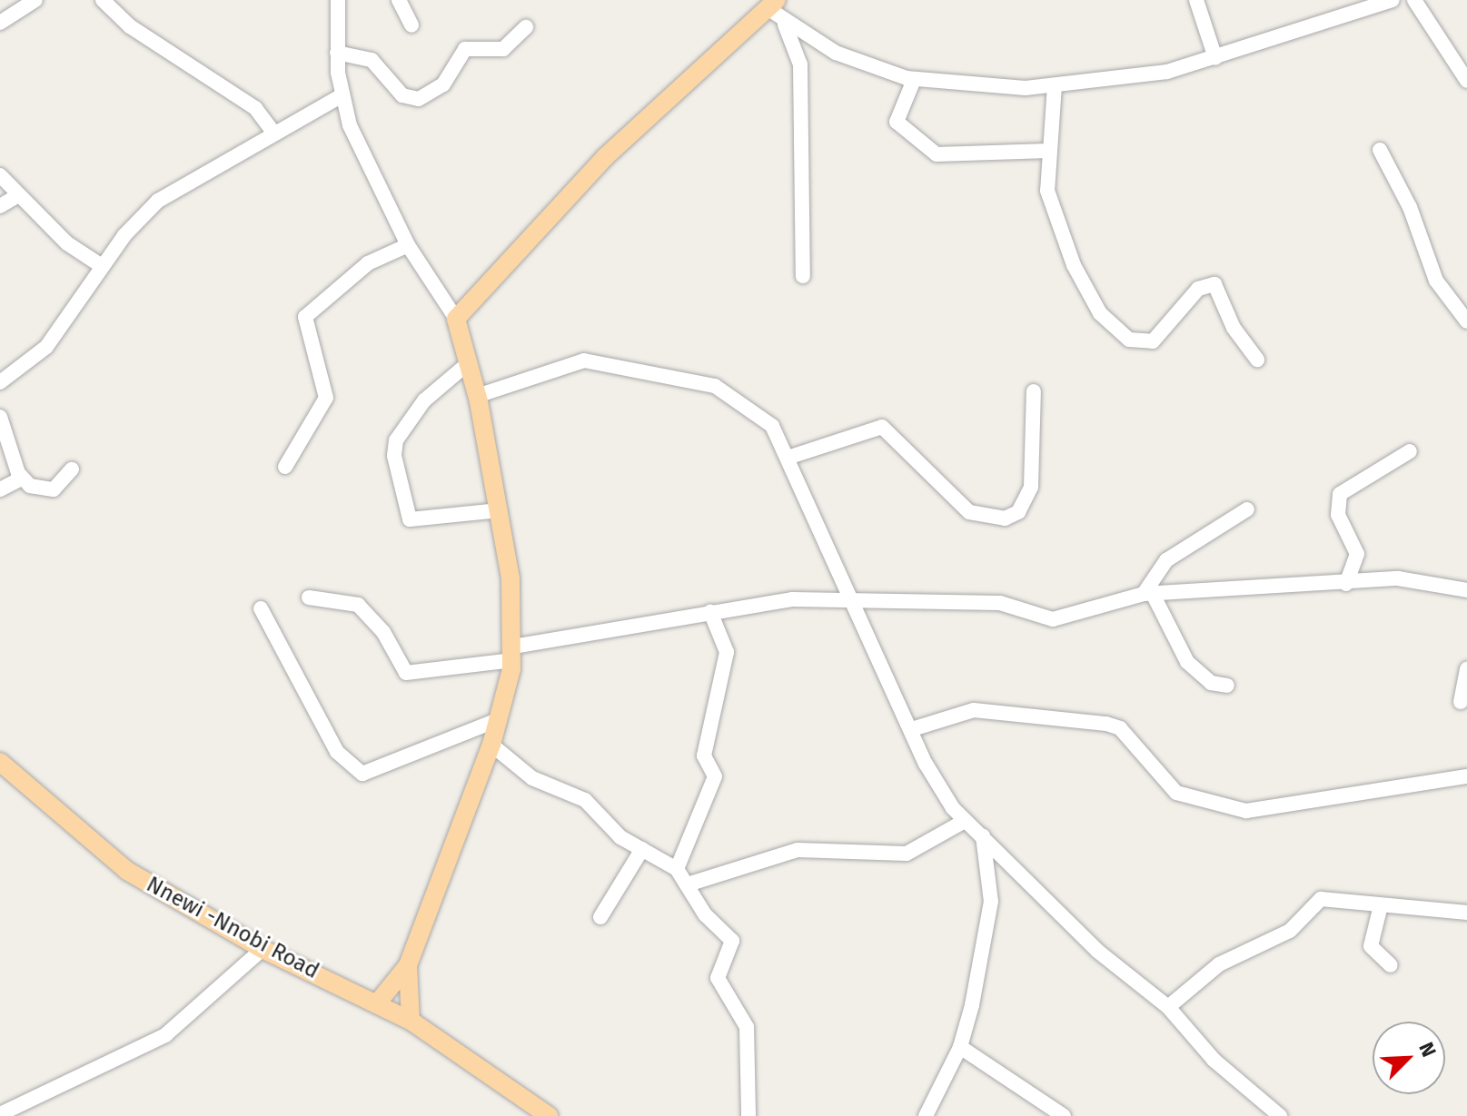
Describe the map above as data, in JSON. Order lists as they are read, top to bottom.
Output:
{
  "streets": {
    "main road": ["Nnewi -Nnobi Road"]
  },
  "north": "top right"
}
